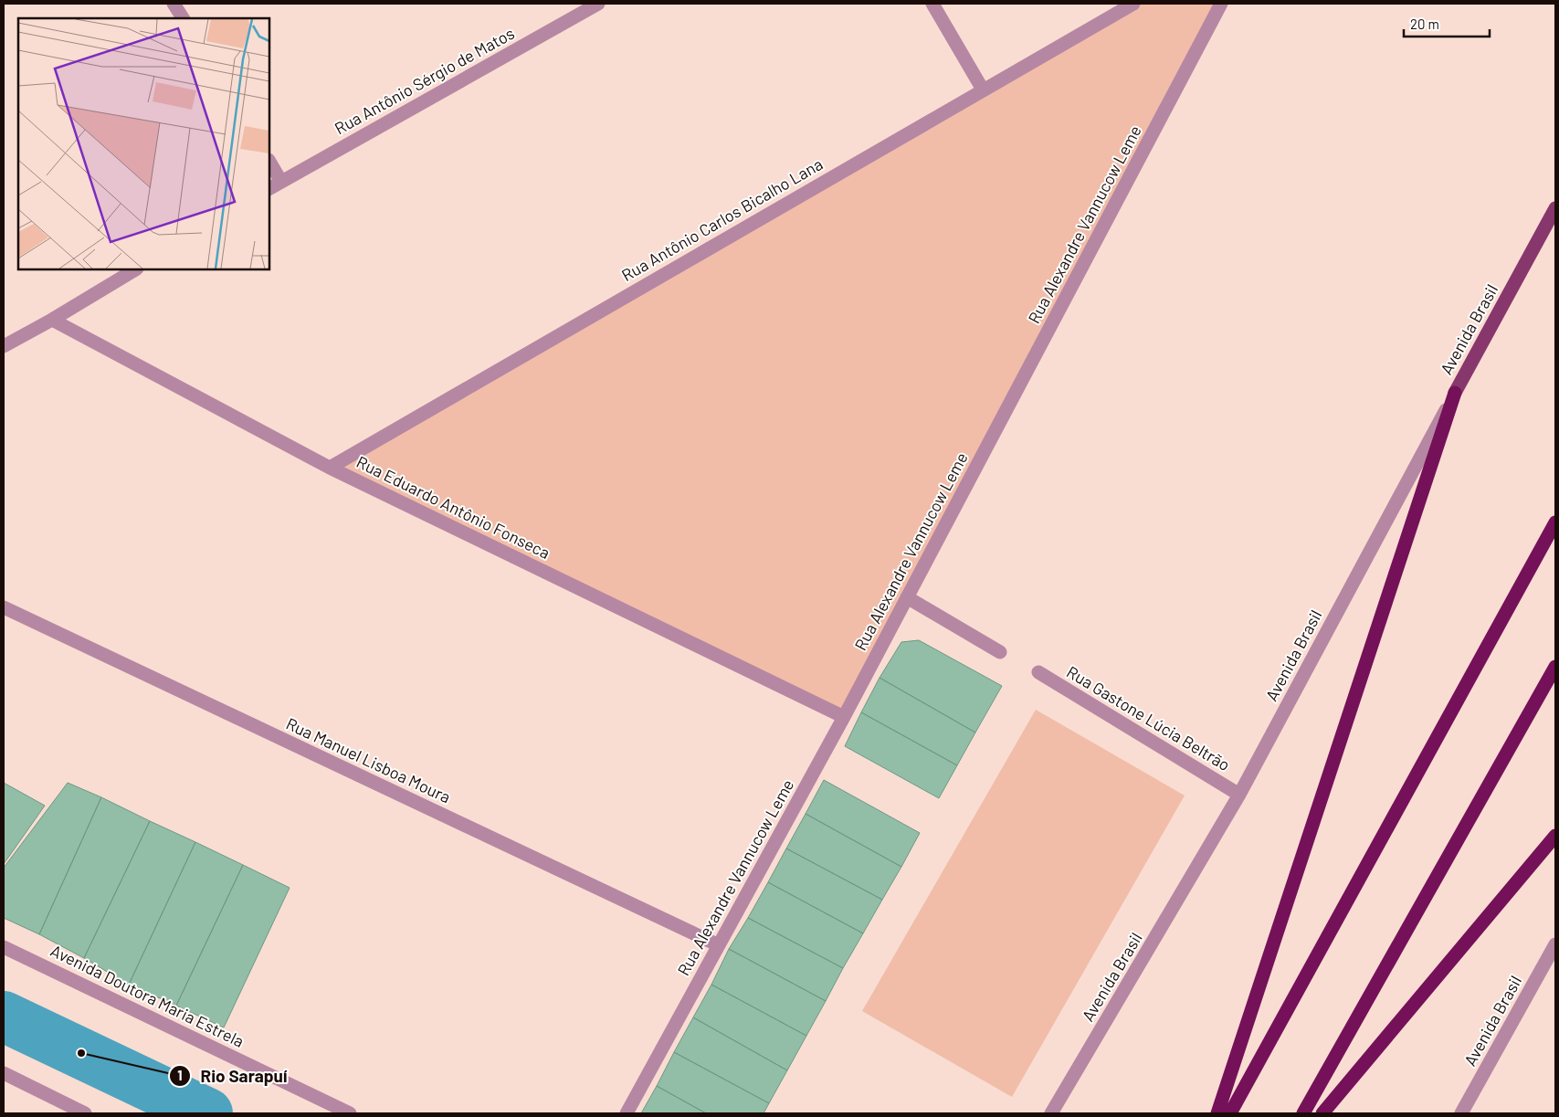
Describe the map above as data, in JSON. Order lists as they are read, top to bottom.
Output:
{
  "streets": {
    "main road": ["Avenida Brasil"],
    "street": [
      "Rua Antônio Sérgio de Matos",
      "Rua Antônio Carlos Bicalho Lana",
      "Rua Alexandre Vannucow Leme",
      "Rua Eduardo Antônio Fonseca",
      "Rua Gastone Lúcia Beltrão",
      "Rua Manuel Lisboa Moura",
      "Avenida Doutora Maria Estrela"
    ]
  },
  "crossings": [
    ["Rua Antônio Carlos Bicalho Lana", "Rua Eduardo Antônio Fonseca"],
    ["Rua Alexandre Vannucow Leme", "Rua Eduardo Antônio Fonseca"],
    ["Rua Alexandre Vannucow Leme", "Rua Manuel Lisboa Moura"],
    ["Avenida Brasil", "Rua Gastone Lúcia Beltrão"]
  ],
  "places": ["Rio Sarapuí"],
  "scale_bar": "20 m"
}
